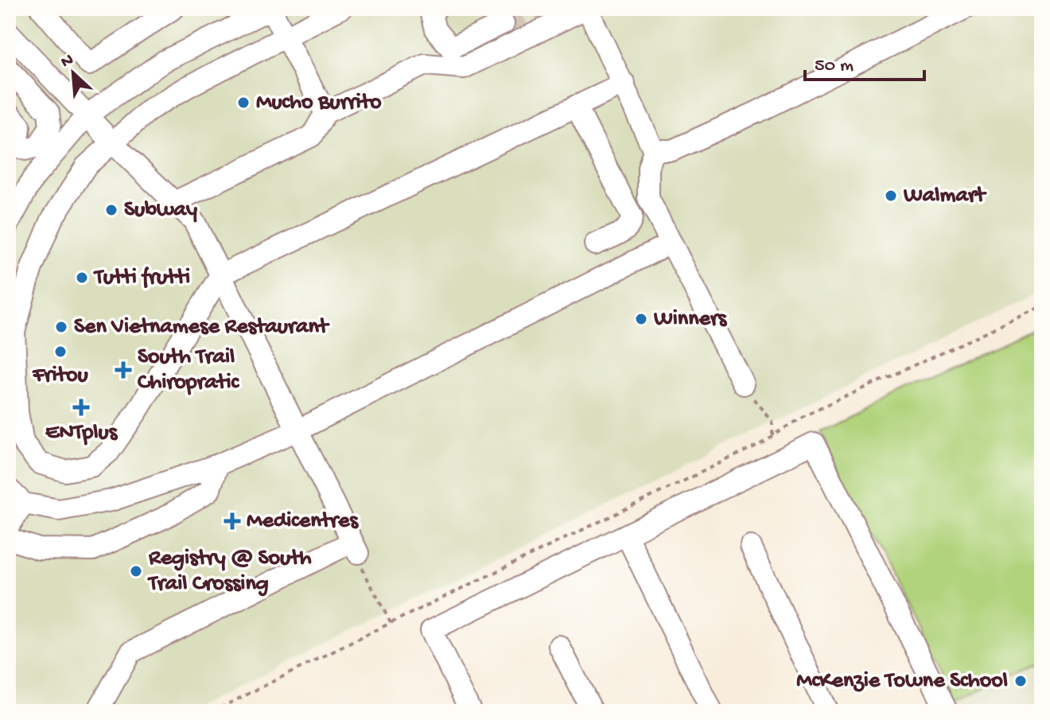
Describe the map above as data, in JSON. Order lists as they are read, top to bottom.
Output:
{
  "places": {
    "other": [
      "Mucho Burrito",
      "Walmart",
      "Subway",
      "Tutti frutti",
      "Winners",
      "Sen Vietnamese Restaurant",
      "Fritou",
      "Registry @ South Trail Crossing",
      "McKenzie Towne School"
    ],
    "health": ["South Trail Chiropratic", "ENTplus", "Medicentres"]
  },
  "scale_bar": "50 m",
  "north": "top left"
}
